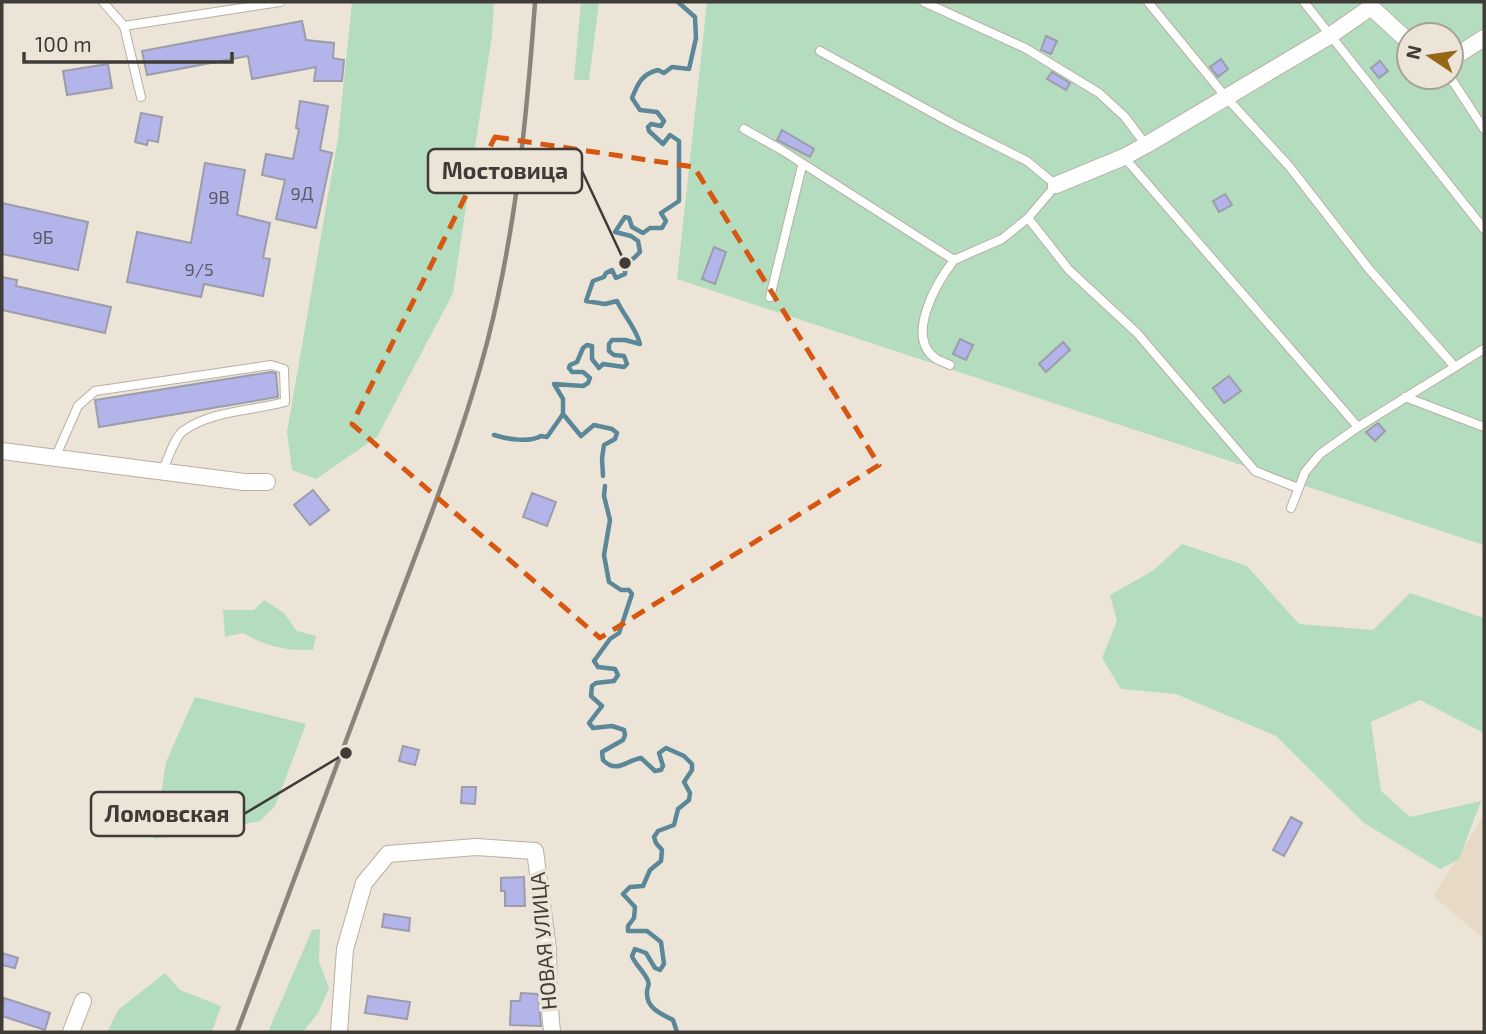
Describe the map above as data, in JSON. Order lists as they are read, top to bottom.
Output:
{
  "streets": {
    "street": ["НОВАЯ УЛИЦА"]
  },
  "places": ["Мостовица", "Ломовская"],
  "house_numbers": [
    "9Д",
    "9В",
    "9Б",
    "9/5"
  ],
  "scale_bar": "100 m",
  "north": "left"
}
